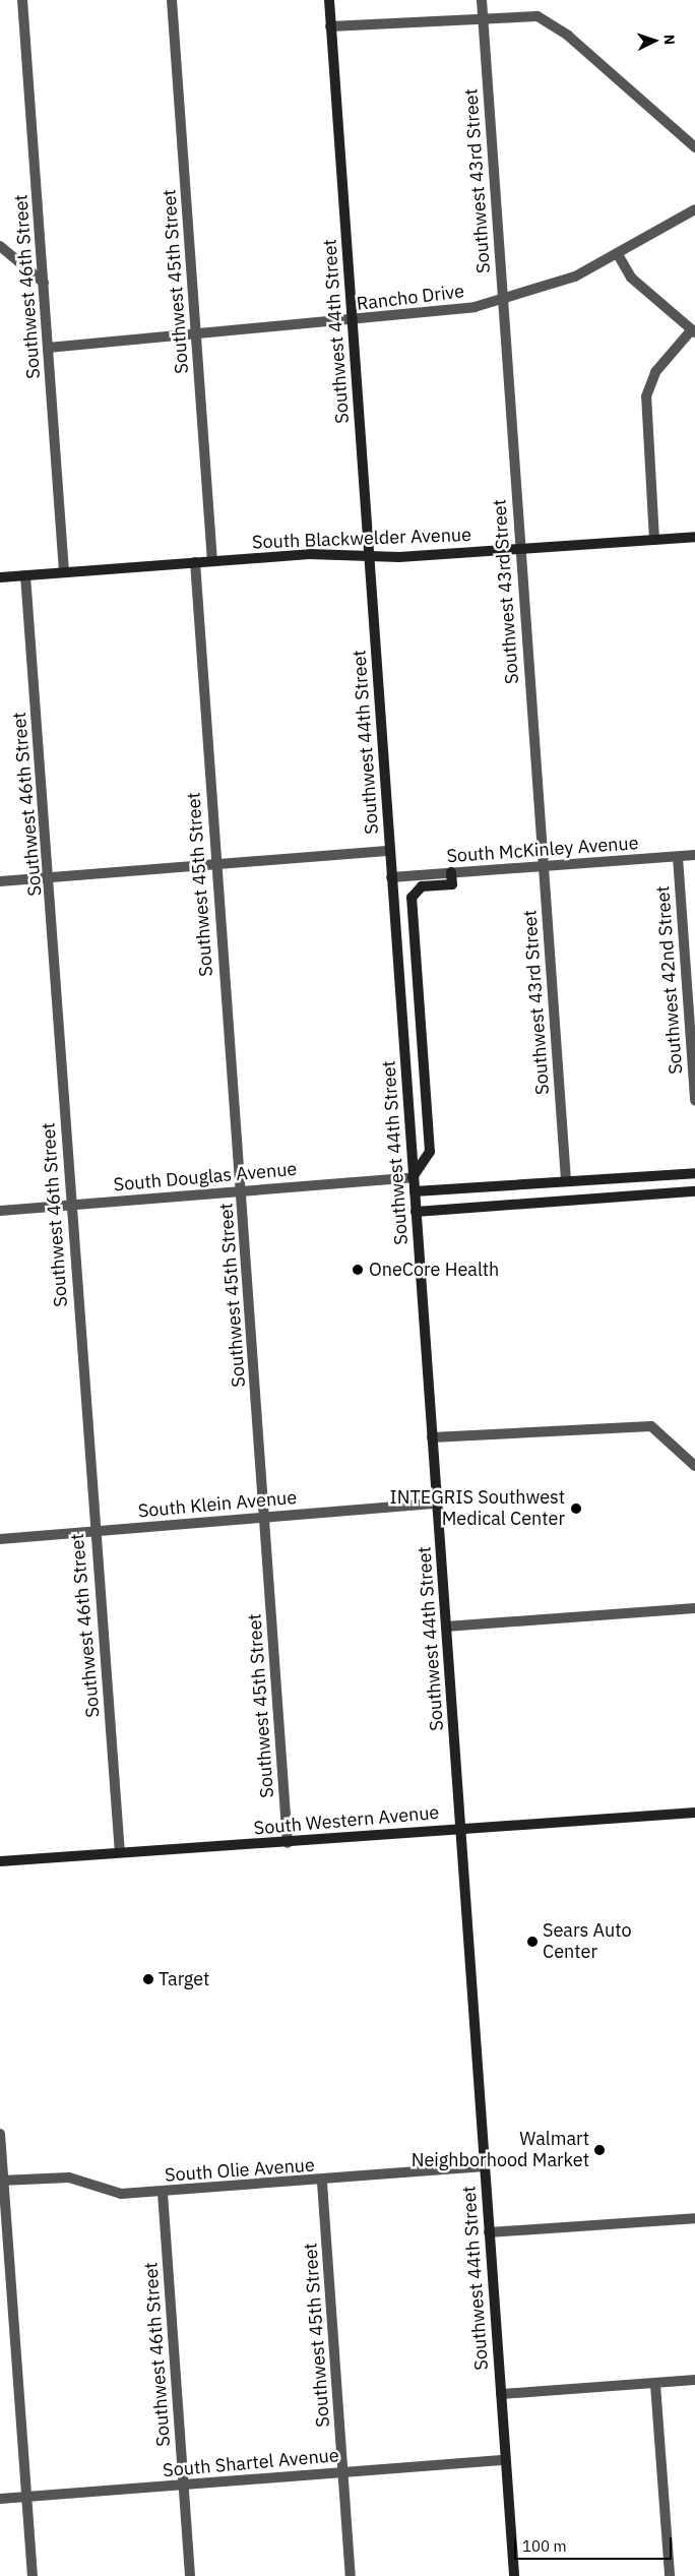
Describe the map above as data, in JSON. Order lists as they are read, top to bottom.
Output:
{
  "streets": {
    "main road": ["Southwest 44th Street", "South Blackwelder Avenue", "South Western Avenue"],
    "street": [
      "Southwest 43rd Street",
      "Southwest 45th Street",
      "Southwest 46th Street",
      "Rancho Drive",
      "South McKinley Avenue",
      "Southwest 42nd Street",
      "South Douglas Avenue",
      "South Klein Avenue",
      "South Olie Avenue",
      "South Shartel Avenue"
    ]
  },
  "crossings": [
    ["Southwest 43rd Street", "Rancho Drive"],
    ["Southwest 43rd Street", "South Blackwelder Avenue"],
    ["Southwest 43rd Street", "South McKinley Avenue"],
    ["Southwest 45th Street", "Rancho Drive"],
    ["Southwest 45th Street", "South Blackwelder Avenue"],
    ["Southwest 45th Street", "South Douglas Avenue"],
    ["Southwest 45th Street", "South Klein Avenue"],
    ["Southwest 45th Street", "South Western Avenue"],
    ["Southwest 45th Street", "South Olie Avenue"],
    ["Southwest 45th Street", "South Shartel Avenue"],
    ["Southwest 46th Street", "Rancho Drive"],
    ["Southwest 46th Street", "South Blackwelder Avenue"],
    ["Southwest 46th Street", "South Douglas Avenue"],
    ["Southwest 46th Street", "South Klein Avenue"],
    ["Southwest 46th Street", "South Western Avenue"],
    ["Southwest 46th Street", "South Olie Avenue"],
    ["Southwest 46th Street", "South Shartel Avenue"],
    ["Rancho Drive", "Southwest 44th Street"],
    ["Southwest 44th Street", "South Blackwelder Avenue"],
    ["Southwest 44th Street", "South McKinley Avenue"],
    ["Southwest 44th Street", "South Douglas Avenue"],
    ["Southwest 44th Street", "South Klein Avenue"],
    ["Southwest 44th Street", "South Western Avenue"],
    ["Southwest 44th Street", "South Olie Avenue"],
    ["Southwest 44th Street", "South Shartel Avenue"],
    ["South McKinley Avenue", "Southwest 42nd Street"]
  ],
  "places": [
    "OneCore Health",
    "INTEGRIS Southwest Medical Center",
    "Sears Auto Center",
    "Target",
    "Walmart Neighborhood Market"
  ],
  "scale_bar": "100 m",
  "north": "right"
}
